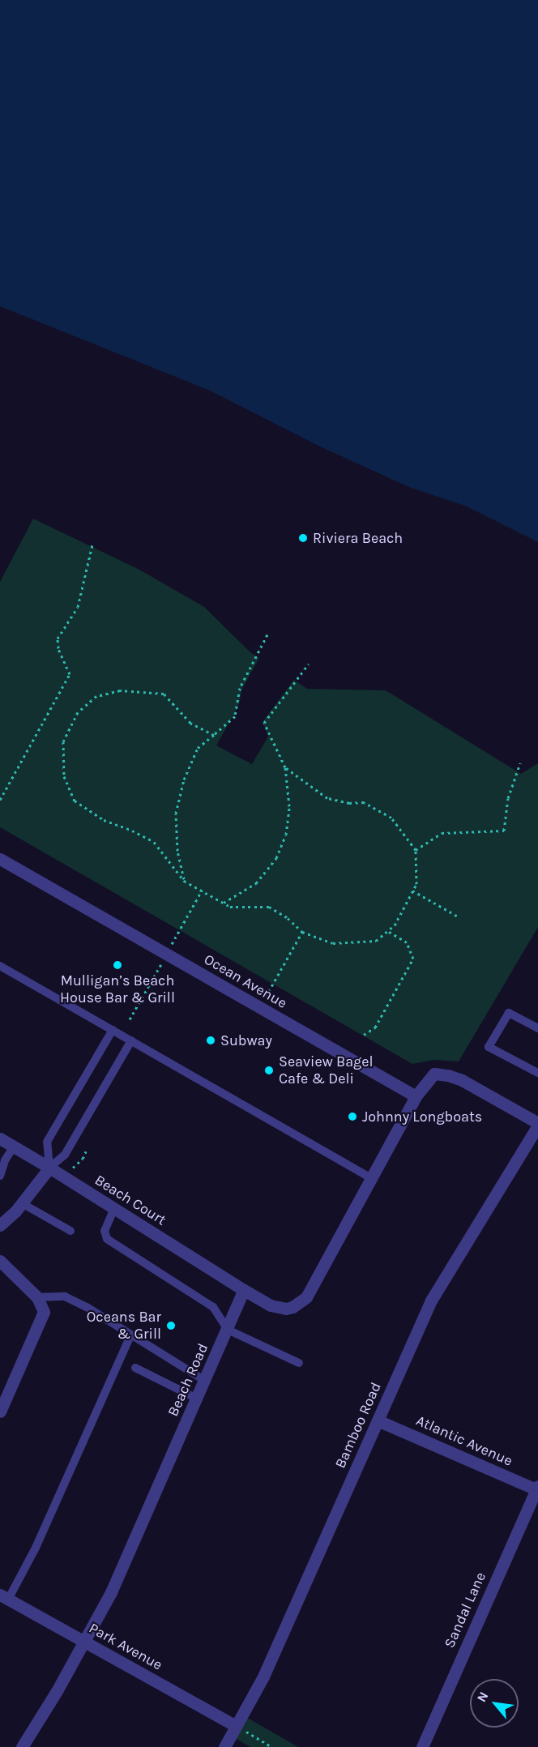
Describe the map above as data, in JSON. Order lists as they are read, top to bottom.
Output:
{
  "streets": {
    "street": [
      "Ocean Avenue",
      "Beach Court",
      "Beach Road",
      "Bamboo Road",
      "Atlantic Avenue",
      "Sandal Lane",
      "Park Avenue"
    ]
  },
  "crossings": [
    ["Beach Court", "Beach Road"],
    ["Beach Road", "Park Avenue"],
    ["Bamboo Road", "Atlantic Avenue"],
    ["Bamboo Road", "Park Avenue"],
    ["Atlantic Avenue", "Sandal Lane"]
  ],
  "places": [
    "Riviera Beach",
    "Mulligan’s Beach House Bar & Grill",
    "Subway",
    "Seaview Bagel Cafe & Deli",
    "Johnny Longboats",
    "Oceans Bar & Grill"
  ],
  "north": "top left"
}
